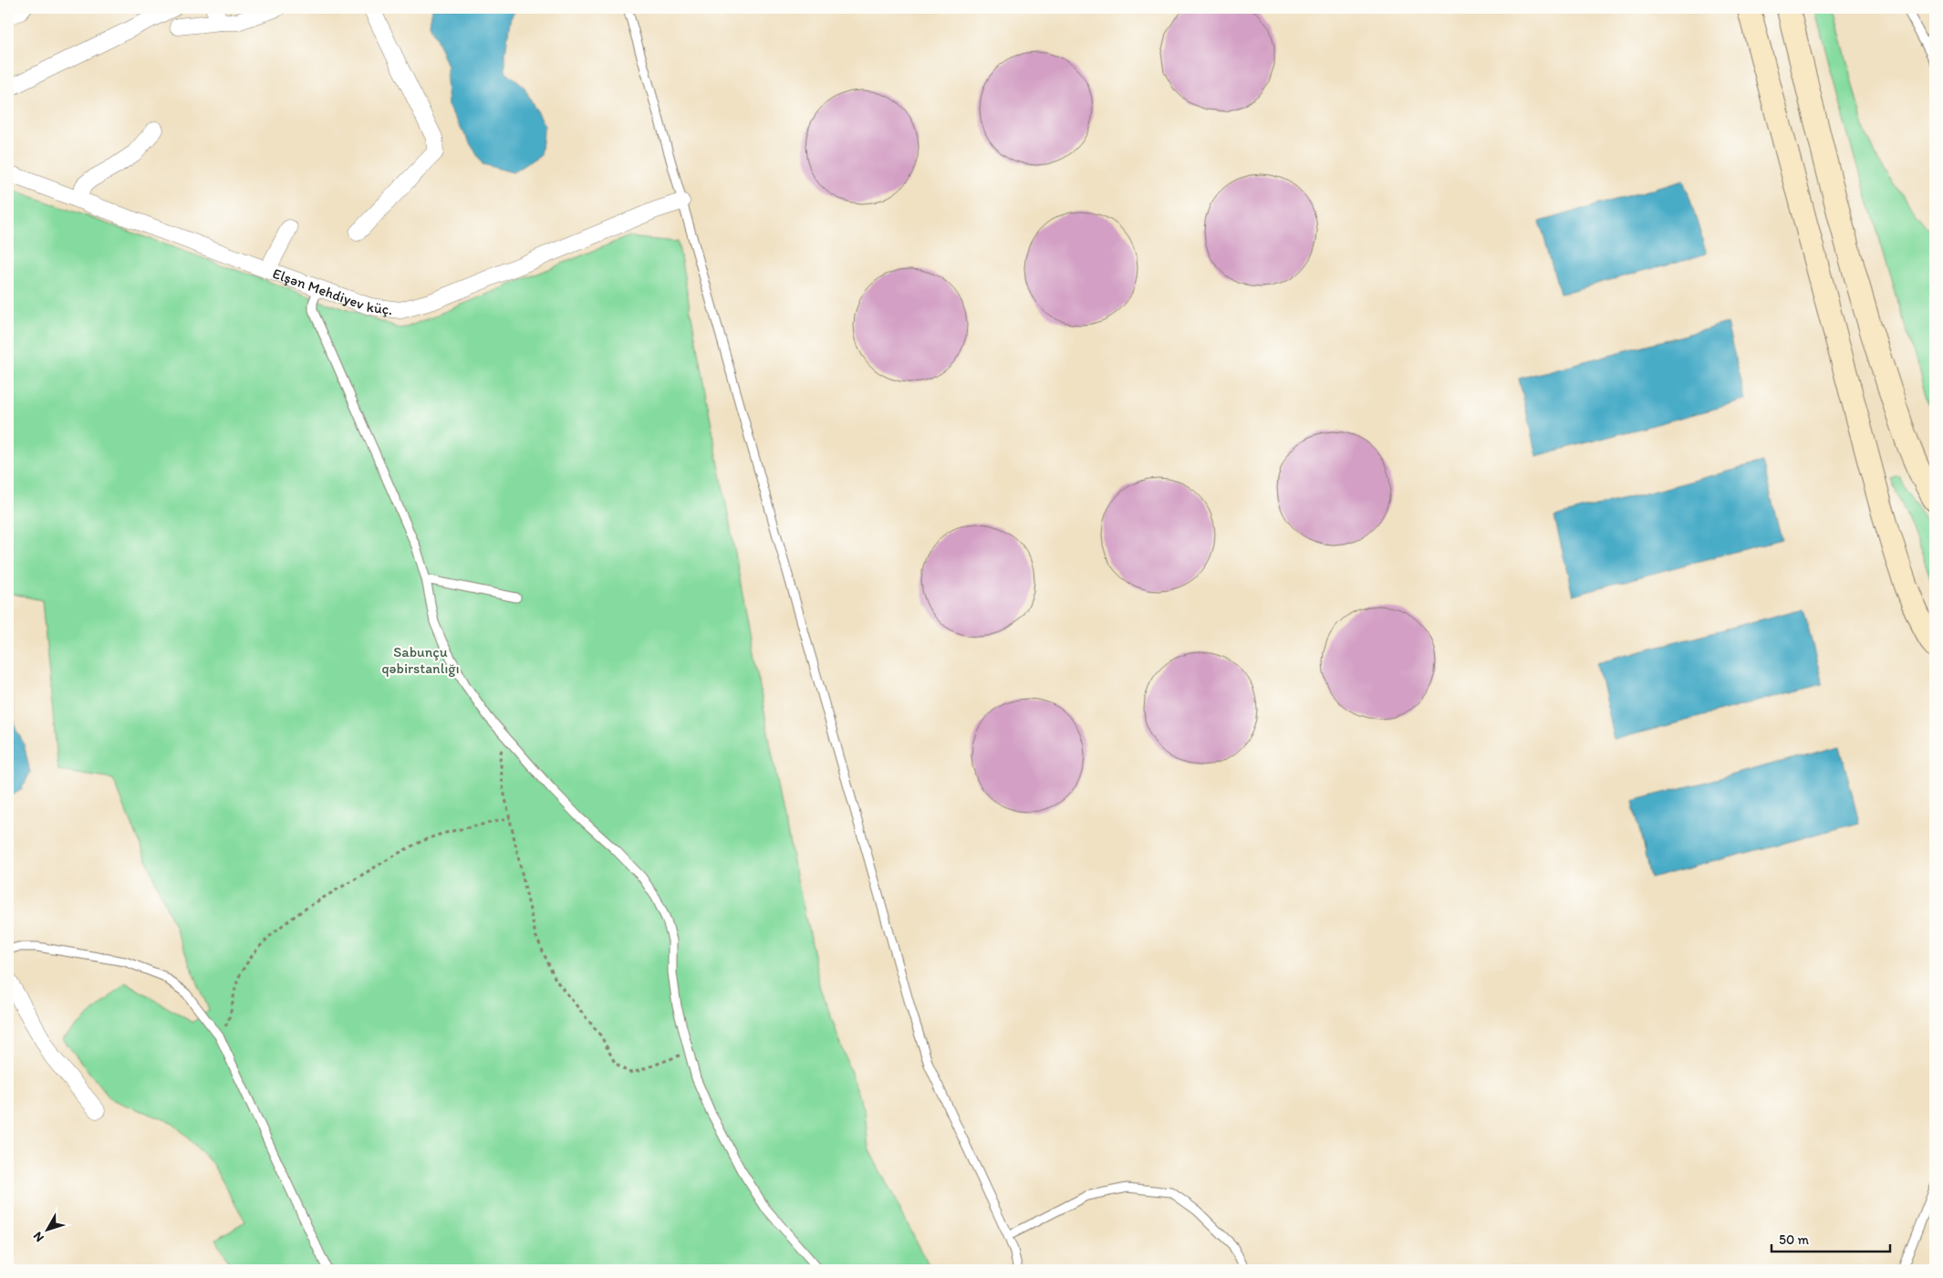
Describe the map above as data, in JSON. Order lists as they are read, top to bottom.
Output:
{
  "streets": {
    "street": ["Elşən Mehdiyev küç."]
  },
  "parks": ["Sabunçu qəbirstanlığı"],
  "scale_bar": "50 m",
  "north": "bottom left"
}
